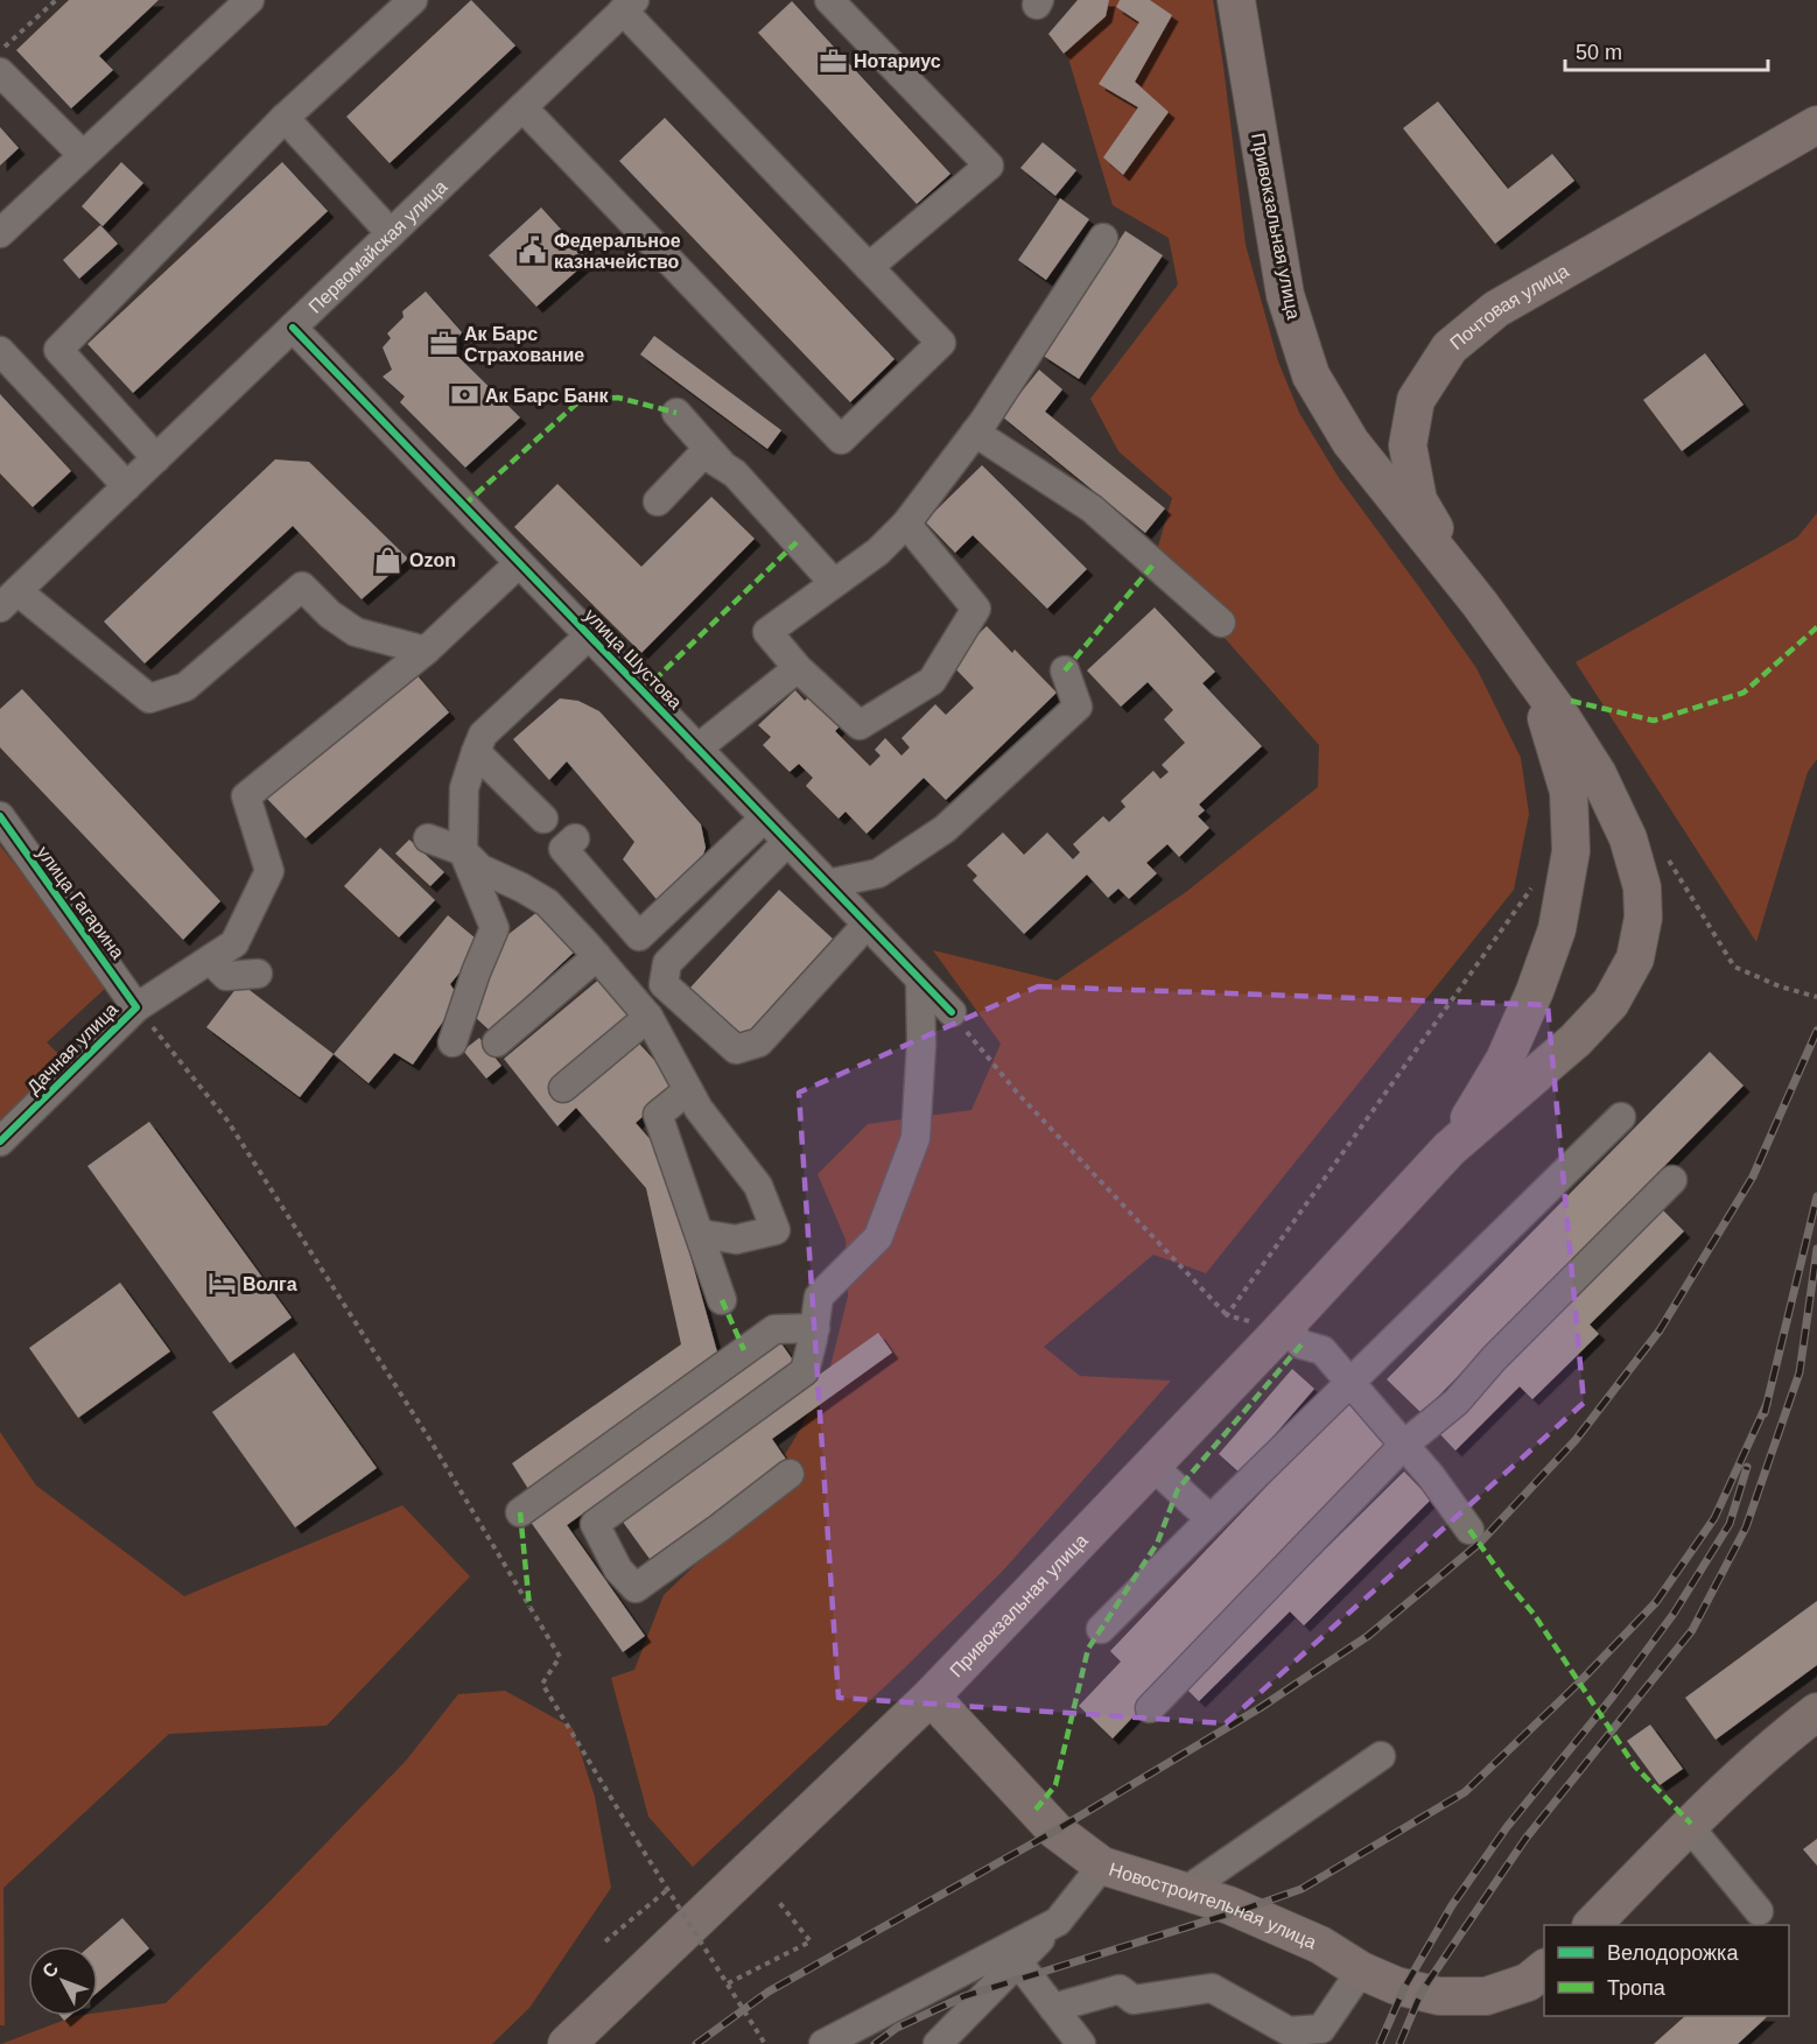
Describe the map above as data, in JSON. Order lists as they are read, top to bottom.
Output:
{
  "streets": {
    "main road": ["Привокзальная улица", "Почтовая улица", "Новостроительная улица"],
    "street": [
      "Первомайская улица",
      "улица Шустова",
      "улица Гагарина",
      "Дачная улица"
    ]
  },
  "crossings": [
    ["Привокзальная улица", "Почтовая улица"],
    ["Привокзальная улица", "Новостроительная улица"],
    ["Первомайская улица", "улица Шустова"],
    ["улица Гагарина", "Дачная улица"]
  ],
  "places": {
    "office": ["Нотариус", "Ак Барс Страхование"],
    "public building": ["Федеральное казначейство"],
    "bank": ["Ак Барс Банк"],
    "shop": ["Ozon"],
    "hotel": ["Волга"]
  },
  "legend": ["Велодорожка", "Тропа"],
  "scale_bar": "50 m",
  "north": "top left"
}
